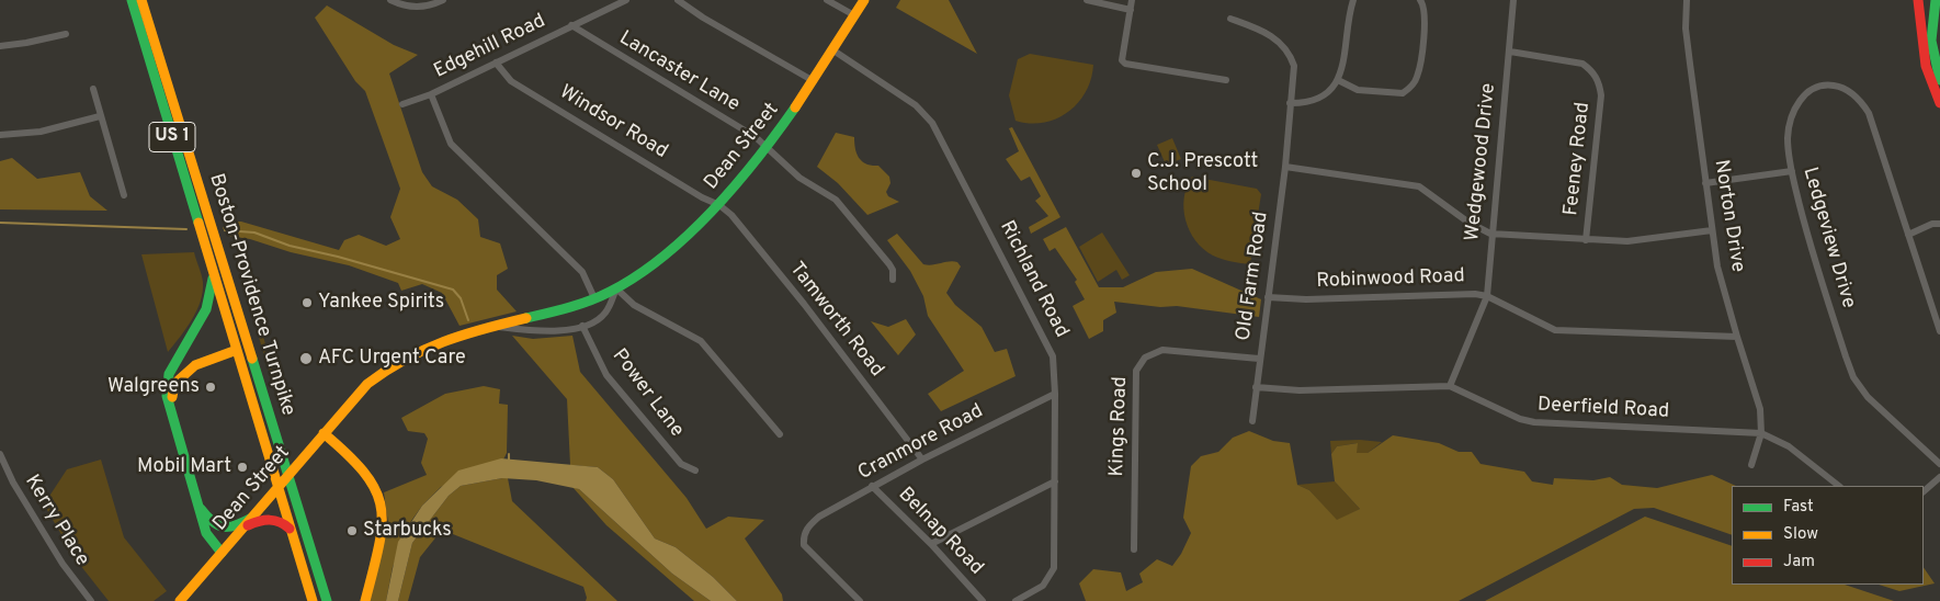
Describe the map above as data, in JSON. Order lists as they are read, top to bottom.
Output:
{
  "streets": {
    "main road": ["US 1", "Dean Street", "Boston-Providence Turnpike"],
    "street": [
      "Edgehill Road",
      "Lancaster Lane",
      "Windsor Road",
      "Feeney Road",
      "Wedgewood Drive",
      "Norton Drive",
      "Ledgeview Drive",
      "Old Farm Road",
      "Richland Road",
      "Robinwood Road",
      "Tamworth Road",
      "Power Lane",
      "Deerfield Road",
      "Kings Road",
      "Cranmore Road",
      "Kerry Place",
      "Belnap Road"
    ]
  },
  "crossings": [
    ["Edgehill Road", "Lancaster Lane"],
    ["Edgehill Road", "Windsor Road"],
    ["Edgehill Road", "Dean Street"],
    ["Lancaster Lane", "Dean Street"],
    ["Windsor Road", "Dean Street"],
    ["Windsor Road", "Tamworth Road"],
    ["Dean Street", "Richland Road"],
    ["Dean Street", "Boston-Providence Turnpike"],
    ["Dean Street", "Tamworth Road"],
    ["Dean Street", "Power Lane"],
    ["Feeney Road", "Wedgewood Drive"],
    ["Wedgewood Drive", "Robinwood Road"],
    ["Wedgewood Drive", "Deerfield Road"],
    ["Norton Drive", "Robinwood Road"],
    ["Norton Drive", "Deerfield Road"],
    ["Old Farm Road", "Robinwood Road"],
    ["Old Farm Road", "Deerfield Road"],
    ["Old Farm Road", "Kings Road"],
    ["Richland Road", "Cranmore Road"],
    ["Tamworth Road", "Cranmore Road"],
    ["Cranmore Road", "Belnap Road"]
  ],
  "places": [
    "C.J. Prescott School",
    "Yankee Spirits",
    "AFC Urgent Care",
    "Walgreens",
    "Mobil Mart",
    "Starbucks"
  ],
  "legend": ["Fast", "Slow", "Jam"]
}
